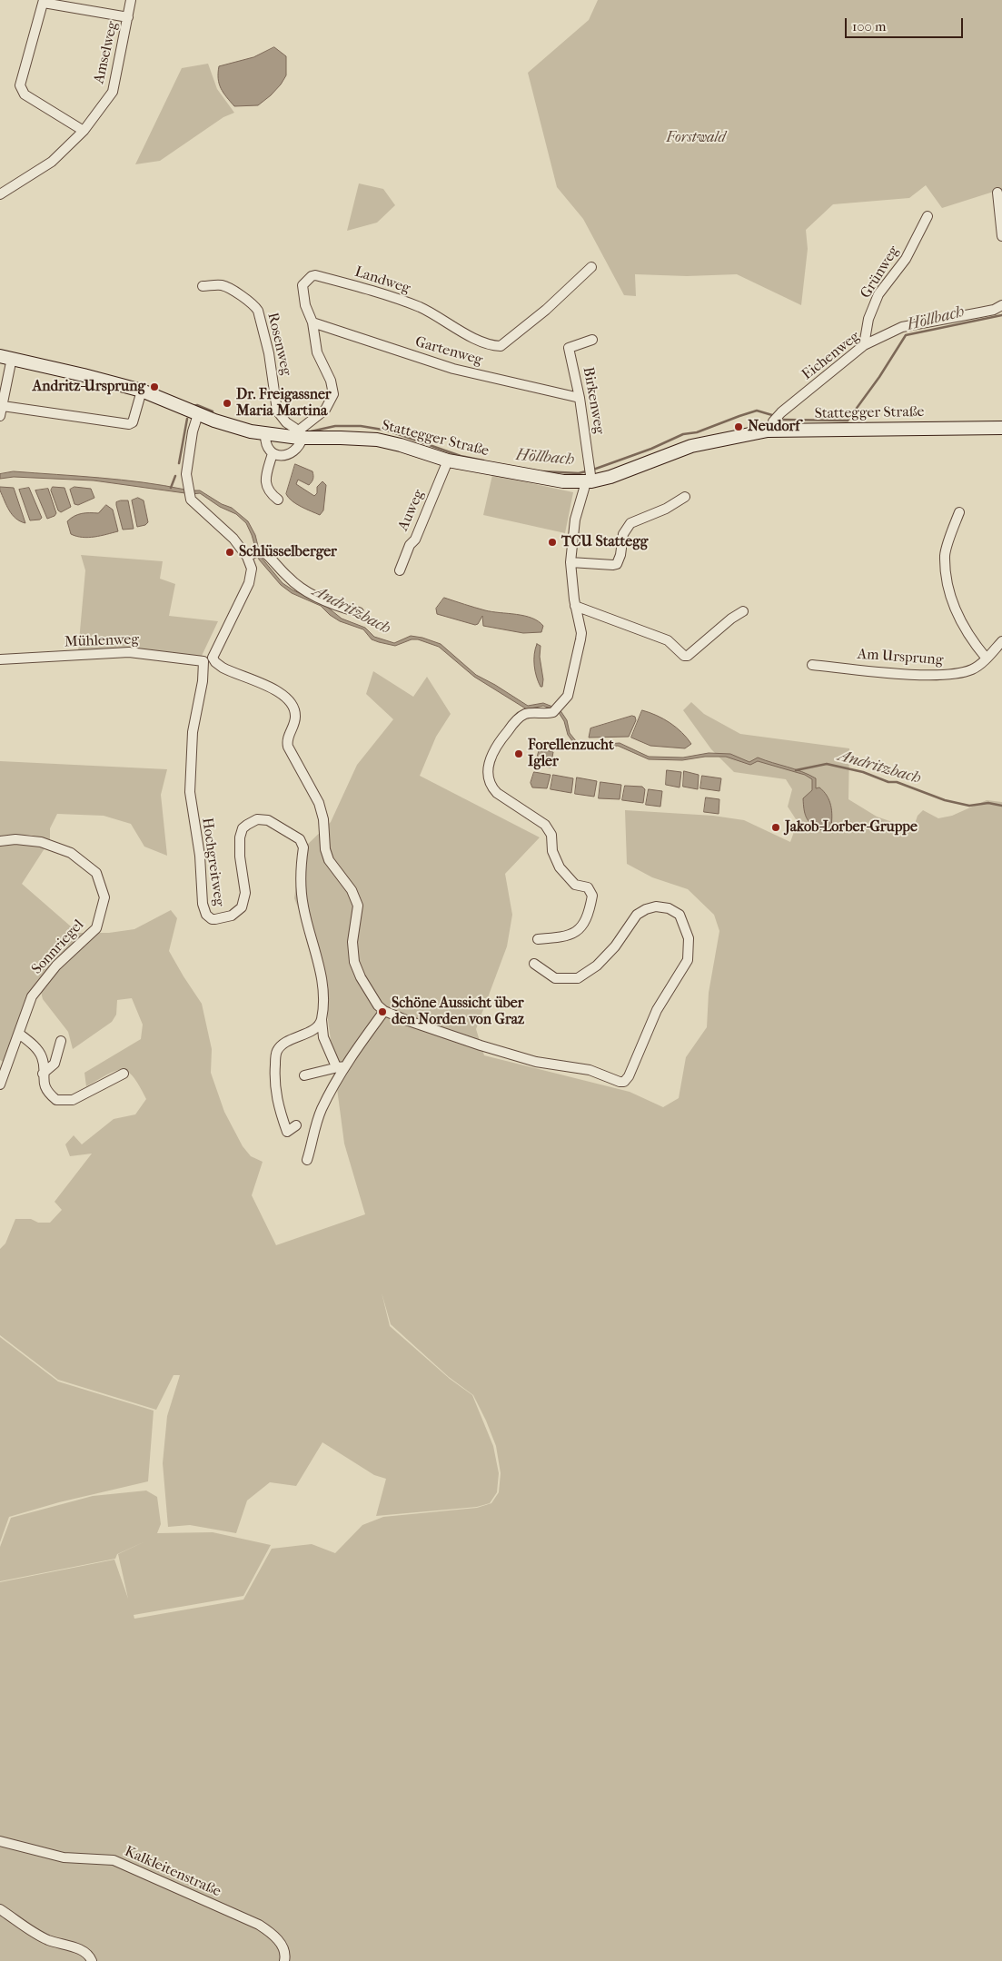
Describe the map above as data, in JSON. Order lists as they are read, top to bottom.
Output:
{
  "streets": {
    "main road": ["Stattegger Straße"],
    "street": [
      "Amselweg",
      "Grünweg",
      "Landweg",
      "Rosenweg",
      "Gartenweg",
      "Eichenweg",
      "Birkenweg",
      "Auweg",
      "Mühlenweg",
      "Am Ursprung",
      "Hochgreitweg",
      "Sonnriegel",
      "Kalkleitenstraße"
    ]
  },
  "crossings": [
    ["Grünweg", "Eichenweg"],
    ["Landweg", "Rosenweg"],
    ["Landweg", "Gartenweg"],
    ["Landweg", "Stattegger Straße"],
    ["Rosenweg", "Stattegger Straße"],
    ["Gartenweg", "Birkenweg"],
    ["Eichenweg", "Stattegger Straße"],
    ["Birkenweg", "Stattegger Straße"],
    ["Stattegger Straße", "Auweg"],
    ["Mühlenweg", "Hochgreitweg"]
  ],
  "water": ["Höllbach", "Andritzbach"],
  "parks": ["Forstwald"],
  "places": [
    "Andritz-Ursprung",
    "Dr. Freigassner Maria Martina",
    "Neudorf",
    "TCU Stattegg",
    "Schlüsselberger",
    "Forellenzucht Igler",
    "Jakob-Lorber-Gruppe",
    "Schöne Aussicht über den Norden von Graz"
  ],
  "scale_bar": "100 m"
}
